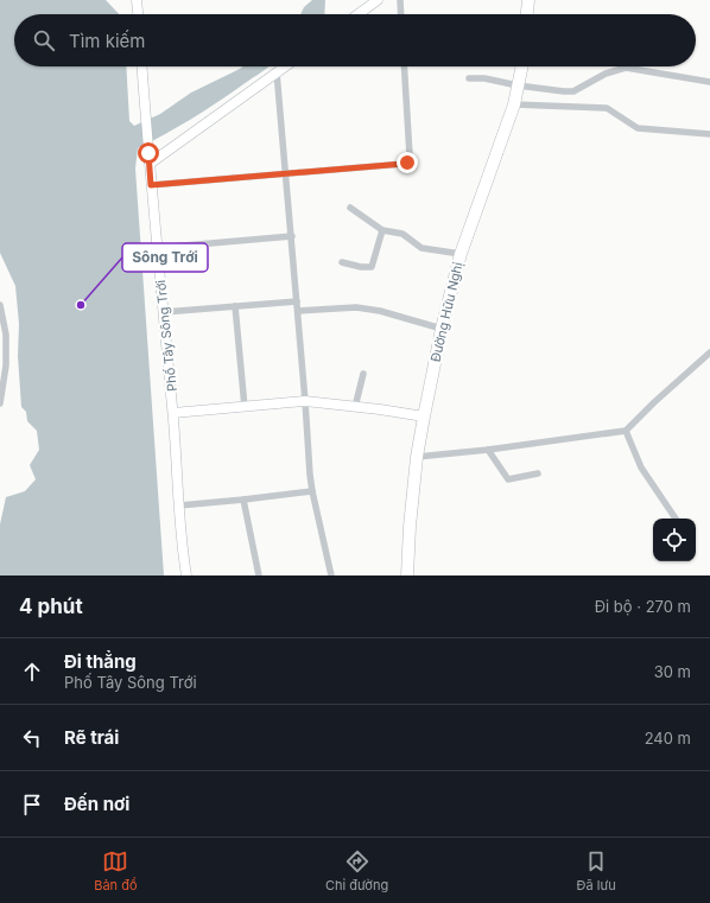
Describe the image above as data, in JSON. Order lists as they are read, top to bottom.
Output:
{
  "streets": {
    "highway": ["Đường Hữu Nghị"],
    "street": ["Phố Tây Sông Trới"]
  },
  "places": ["Sông Trới"],
  "page": {
    "search": "Tìm kiếm",
    "heading": ["4 phút", "Đi bộ · 270 m"],
    "list": [
      ["Đi thẳng", "Phố Tây Sông Trới", "30 m"],
      ["Rẽ trái", "240 m"],
      "Đến nơi"
    ],
    "nav": ["Bản đồ", "Chỉ đường", "Đã lưu"]
  }
}
